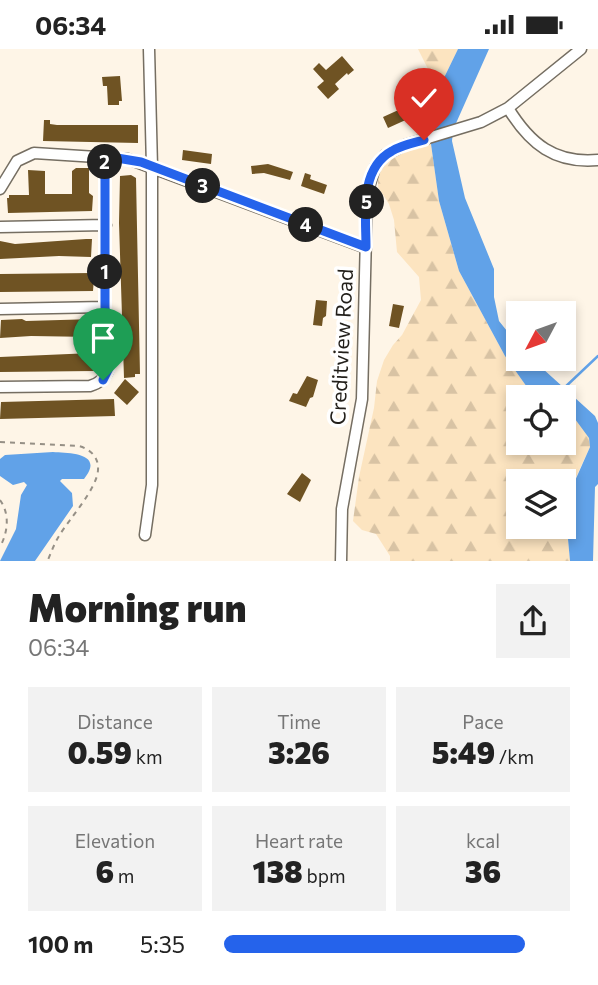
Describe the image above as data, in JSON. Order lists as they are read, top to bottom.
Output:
{
  "streets": {
    "street": ["Creditview Road"]
  },
  "north": "bottom left",
  "page": {
    "status": "06:34",
    "pins": [
      "2",
      "3",
      "5",
      "4",
      "1"
    ],
    "heading": ["Morning run", "06:34"],
    "stats": [
      ["Distance", "0.59 km"],
      ["Time", "3:26"],
      ["Pace", "5:49 /km"],
      ["Elevation", "6 m"],
      ["Heart rate", "138 bpm"],
      ["kcal", "36"]
    ],
    "list": [
      {
        "name": "100 m",
        "note": "5:35"
      }
    ]
  }
}
